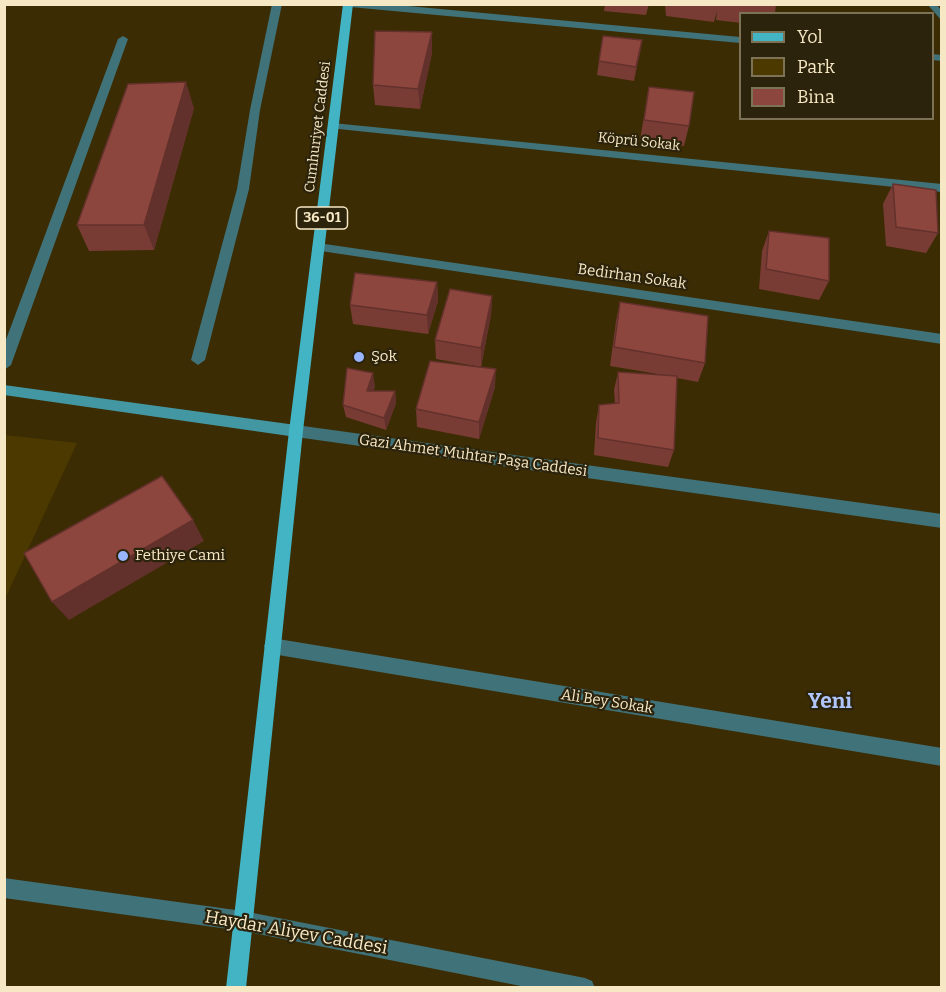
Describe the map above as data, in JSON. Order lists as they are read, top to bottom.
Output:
{
  "streets": {
    "main road": ["Cumhuriyet Caddesi", "36-01", "Gazi Ahmet Muhtar Paşa Caddesi"],
    "street": [
      "Köprü Sokak",
      "Bedirhan Sokak",
      "Ali Bey Sokak",
      "Haydar Aliyev Caddesi"
    ]
  },
  "crossings": [
    ["Cumhuriyet Caddesi", "Köprü Sokak"],
    ["Cumhuriyet Caddesi", "Bedirhan Sokak"],
    ["Cumhuriyet Caddesi", "Gazi Ahmet Muhtar Paşa Caddesi"],
    ["Cumhuriyet Caddesi", "Ali Bey Sokak"],
    ["Cumhuriyet Caddesi", "Haydar Aliyev Caddesi"]
  ],
  "districts": ["Yeni"],
  "places": ["Şok", "Fethiye Cami"],
  "legend": ["Yol", "Park", "Bina"]
}
